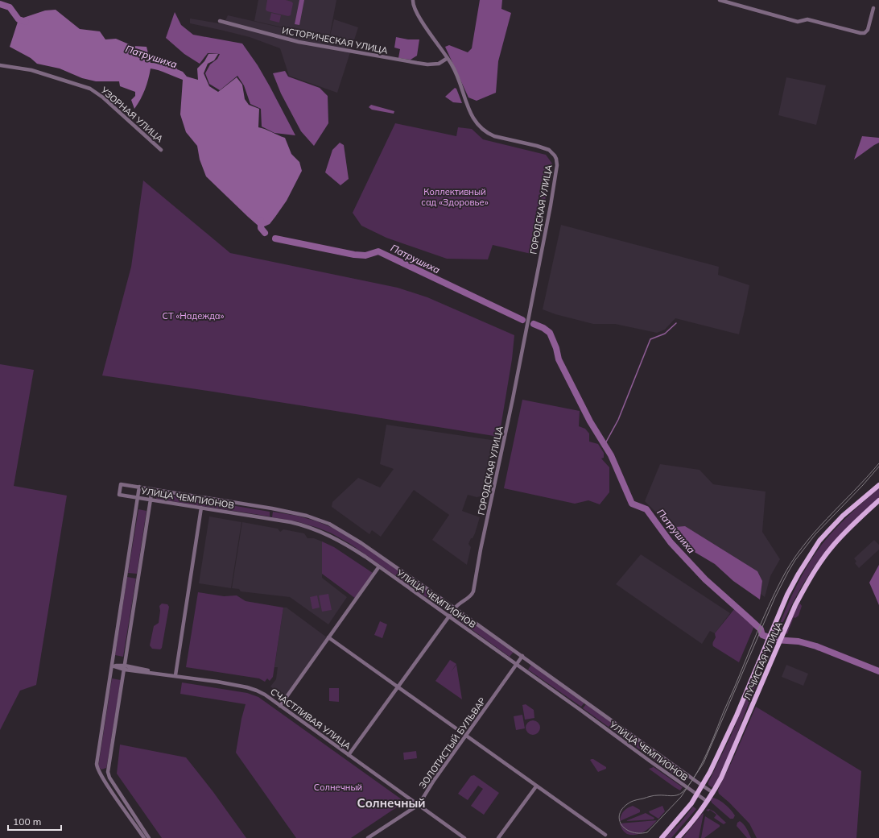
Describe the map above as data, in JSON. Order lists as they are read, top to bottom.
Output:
{
  "streets": {
    "main road": ["ЛУЧИСТАЯ УЛИЦА"],
    "street": [
      "ИСТОРИЧЕСКАЯ УЛИЦА",
      "УЗОРНАЯ УЛИЦА",
      "ГОРОДСКАЯ УЛИЦА",
      "УЛИЦА ЧЕМПИОНОВ",
      "СЧАСТЛИВАЯ УЛИЦА",
      "ЗОЛОТИСТЫЙ БУЛЬВАР"
    ]
  },
  "crossings": [
    ["ИСТОРИЧЕСКАЯ УЛИЦА", "ГОРОДСКАЯ УЛИЦА"],
    ["ГОРОДСКАЯ УЛИЦА", "УЛИЦА ЧЕМПИОНОВ"],
    ["ГОРОДСКАЯ УЛИЦА", "СЧАСТЛИВАЯ УЛИЦА"],
    ["УЛИЦА ЧЕМПИОНОВ", "ЛУЧИСТАЯ УЛИЦА"],
    ["УЛИЦА ЧЕМПИОНОВ", "ЗОЛОТИСТЫЙ БУЛЬВАР"],
    ["СЧАСТЛИВАЯ УЛИЦА", "ЗОЛОТИСТЫЙ БУЛЬВАР"]
  ],
  "districts": ["Солнечный"],
  "water": ["Патрушиха"],
  "parks": ["Коллективный сад «Здоровье»", "СТ «Надежда»", "Солнечный"],
  "scale_bar": "100 m"
}
